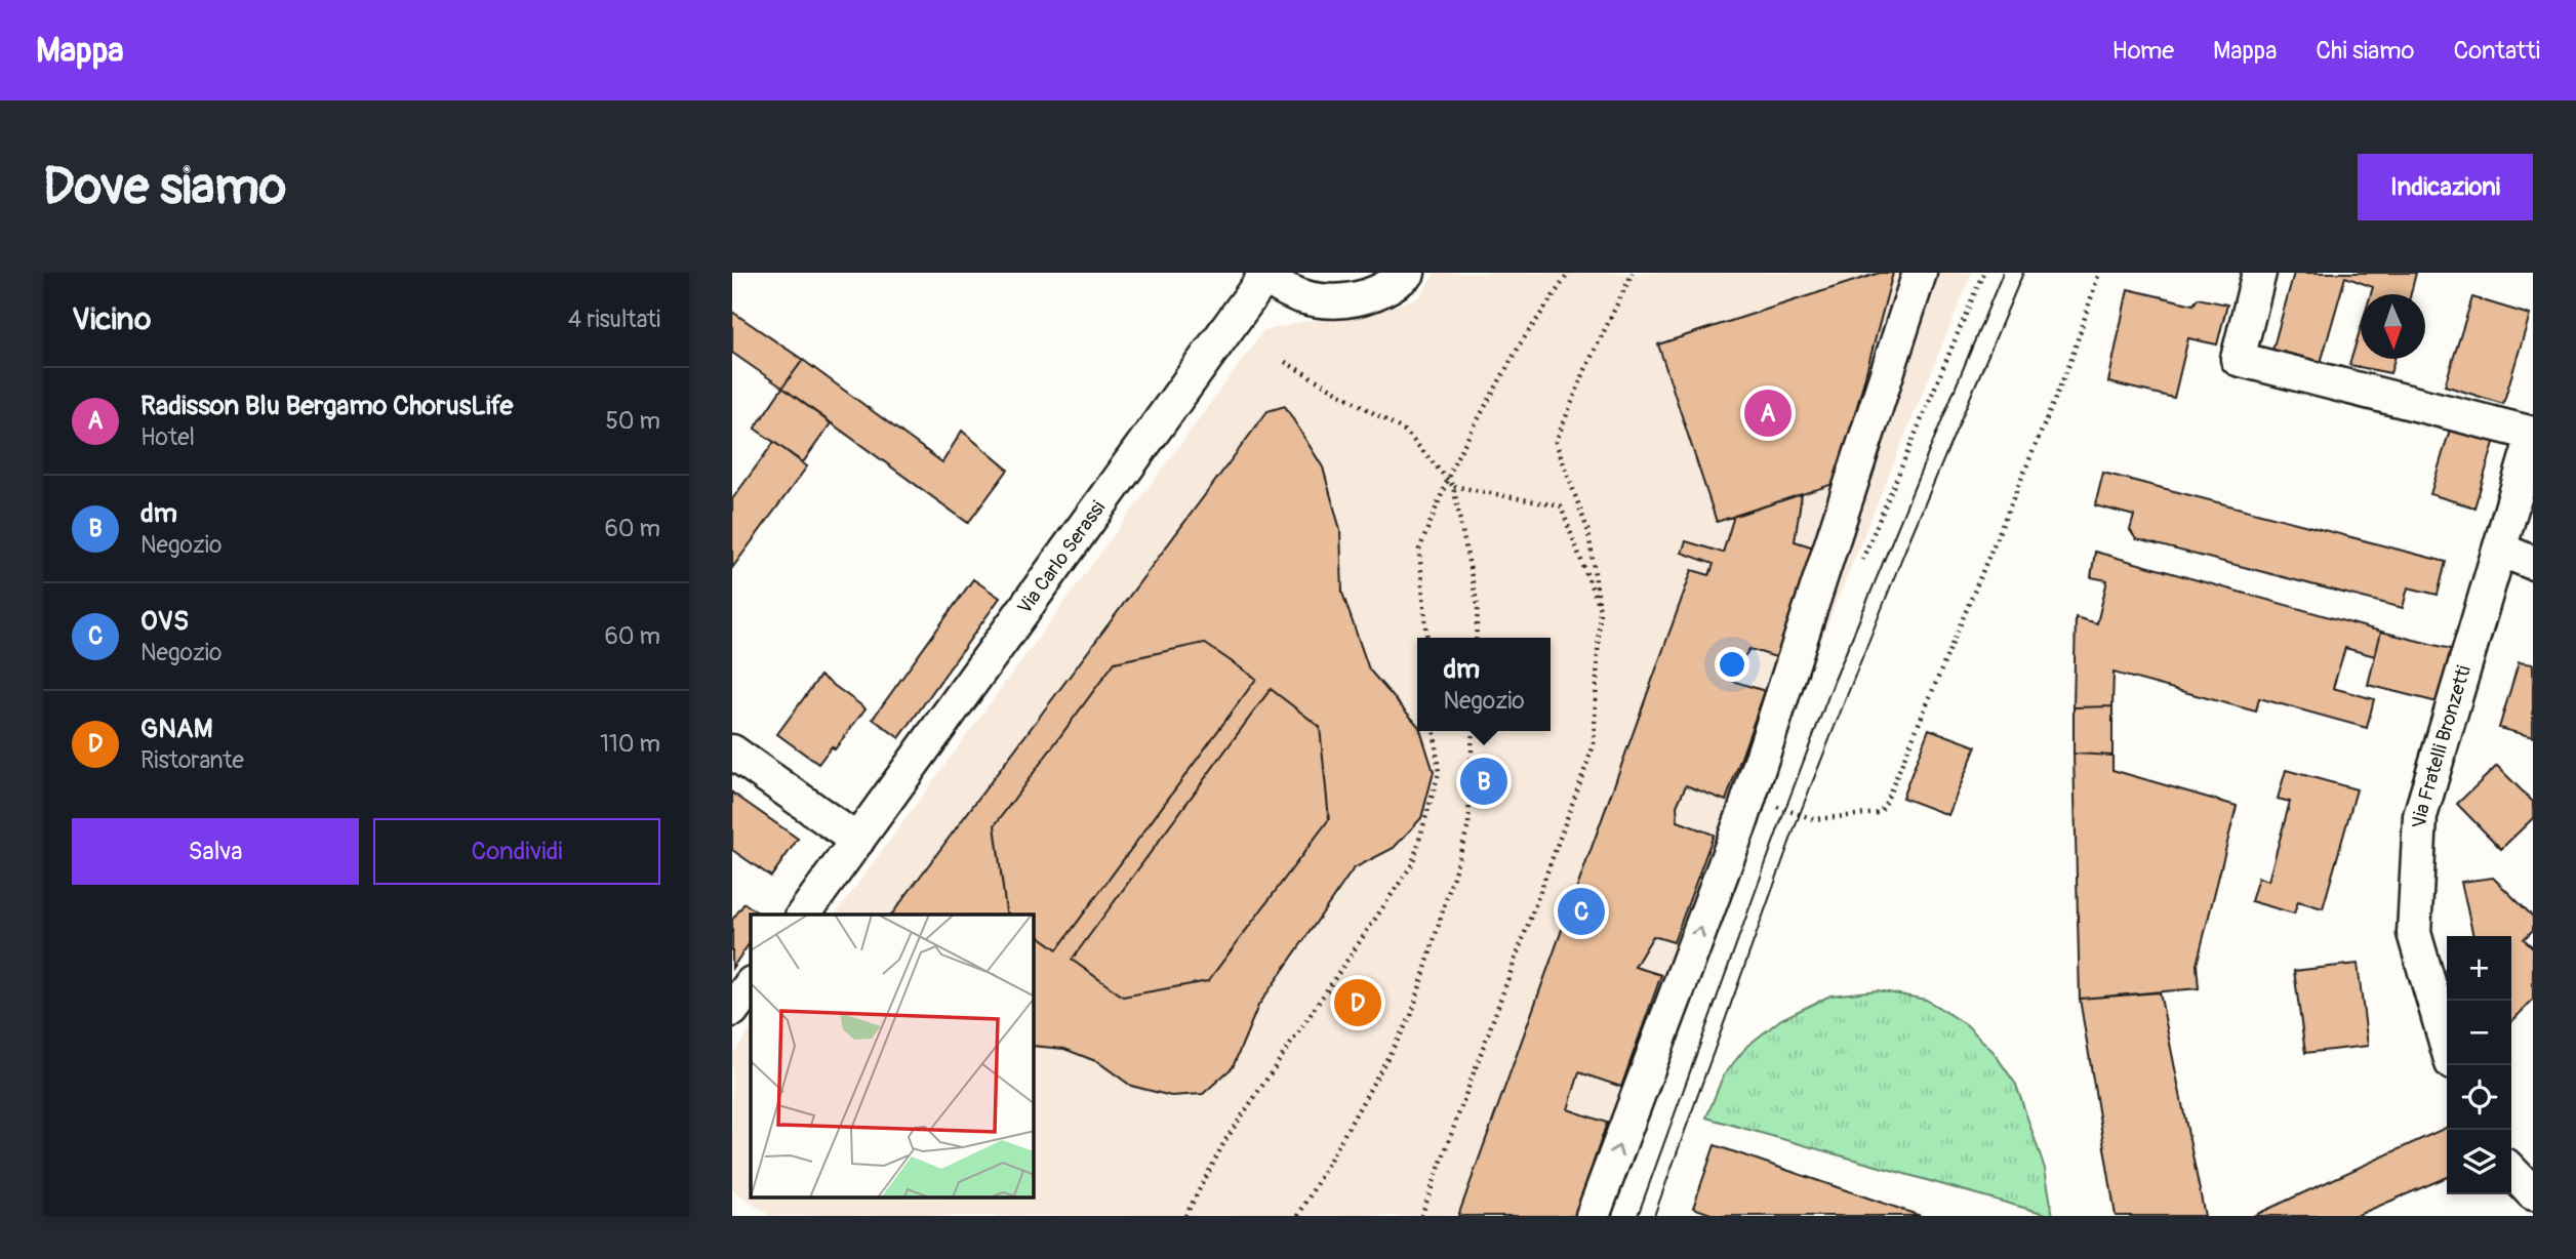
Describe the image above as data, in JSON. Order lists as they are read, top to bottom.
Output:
{
  "streets": {
    "street": ["Via Carlo Serassi", "Via Fratelli Bronzetti"]
  },
  "north": "bottom",
  "page": {
    "header": "Mappa",
    "nav": [
      "Home",
      "Mappa",
      "Chi siamo",
      "Contatti"
    ],
    "buttons": [
      "Indicazioni",
      ["Salva", "Condividi"]
    ],
    "title": "Dove siamo",
    "heading": ["Vicino", "4 risultati"],
    "list": [
      {
        "mark": "A",
        "name": "Radisson Blu Bergamo ChorusLife",
        "note": "Hotel",
        "value": "50 m"
      },
      {
        "mark": "B",
        "name": "dm",
        "note": "Negozio",
        "value": "60 m"
      },
      {
        "mark": "C",
        "name": "OVS",
        "note": "Negozio",
        "value": "60 m"
      },
      {
        "mark": "D",
        "name": "GNAM",
        "note": "Ristorante",
        "value": "110 m"
      }
    ],
    "pins": [
      "A",
      "B",
      "C",
      "D"
    ],
    "popup": ["dm", "Negozio"],
    "map_buttons": ["+", "−"]
  }
}
